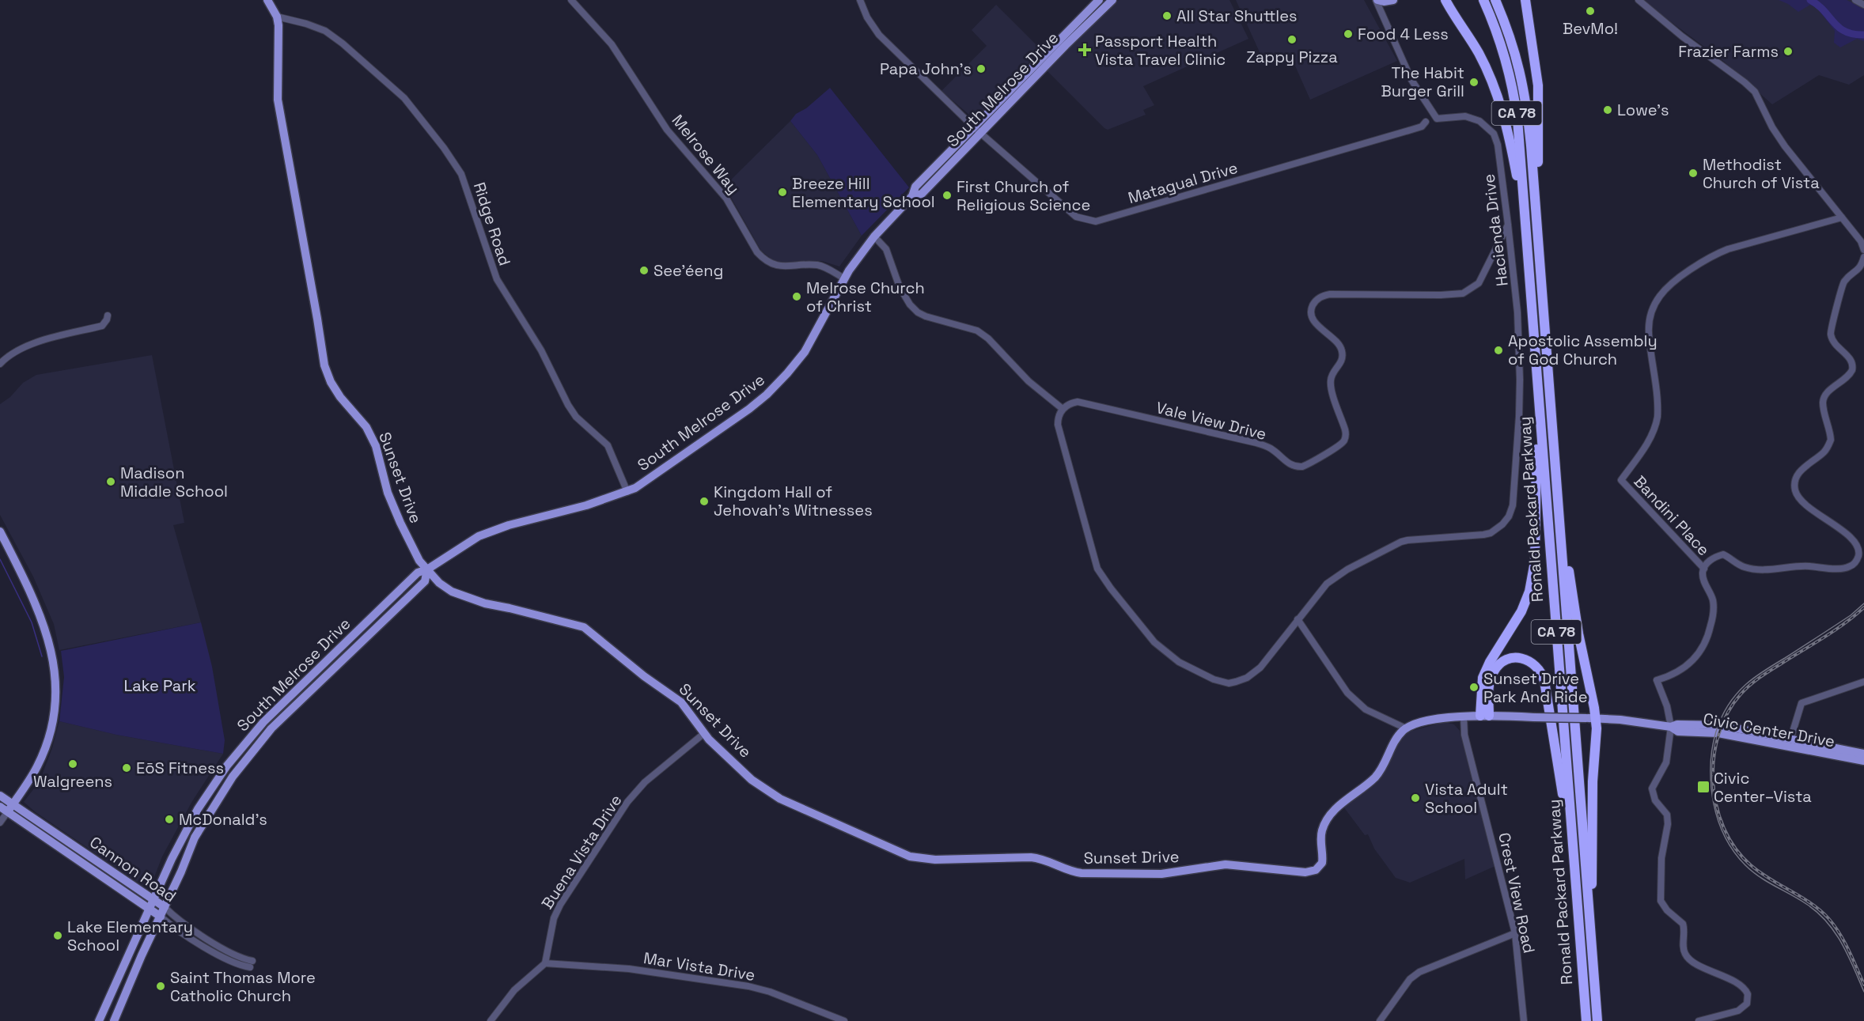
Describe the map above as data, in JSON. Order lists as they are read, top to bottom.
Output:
{
  "streets": {
    "highway": ["CA 78", "Ronald Packard Parkway"],
    "main road": [
      "South Melrose Drive",
      "Sunset Drive",
      "Civic Center Drive",
      "Cannon Road"
    ],
    "street": [
      "Melrose Way",
      "Matagual Drive",
      "Ridge Road",
      "Hacienda Drive",
      "Vale View Drive",
      "Bandini Place",
      "Buena Vista Drive",
      "Crest View Road",
      "Mar Vista Drive"
    ]
  },
  "crossings": [
    ["South Melrose Drive", "Melrose Way"],
    ["South Melrose Drive", "Matagual Drive"],
    ["South Melrose Drive", "Ridge Road"],
    ["South Melrose Drive", "Sunset Drive"],
    ["South Melrose Drive", "Cannon Road"],
    ["Ridge Road", "Sunset Drive"],
    ["Hacienda Drive", "Vale View Drive"],
    ["Sunset Drive", "Buena Vista Drive"],
    ["Buena Vista Drive", "Mar Vista Drive"]
  ],
  "parks": ["Lake Park"],
  "places": {
    "other": [
      "BevMo!",
      "All Star Shuttles",
      "Food 4 Less",
      "Zappy Pizza",
      "Frazier Farms",
      "Papa John's",
      "The Habit Burger Grill",
      "Lowe's",
      "Methodist Church of Vista",
      "Breeze Hill Elementary School",
      "First Church of Religious Science",
      "See'éeng",
      "Melrose Church of Christ",
      "Apostolic Assembly of God Church",
      "Madison Middle School",
      "Kingdom Hall of Jehovah’s Witnesses",
      "Sunset Drive Park And Ride",
      "Walgreens",
      "EōS Fitness",
      "Vista Adult School",
      "McDonald's",
      "Lake Elementary School",
      "Saint Thomas More Catholic Church"
    ],
    "health": ["Passport Health Vista Travel Clinic"],
    "transit": ["Civic Center–Vista"]
  }
}
